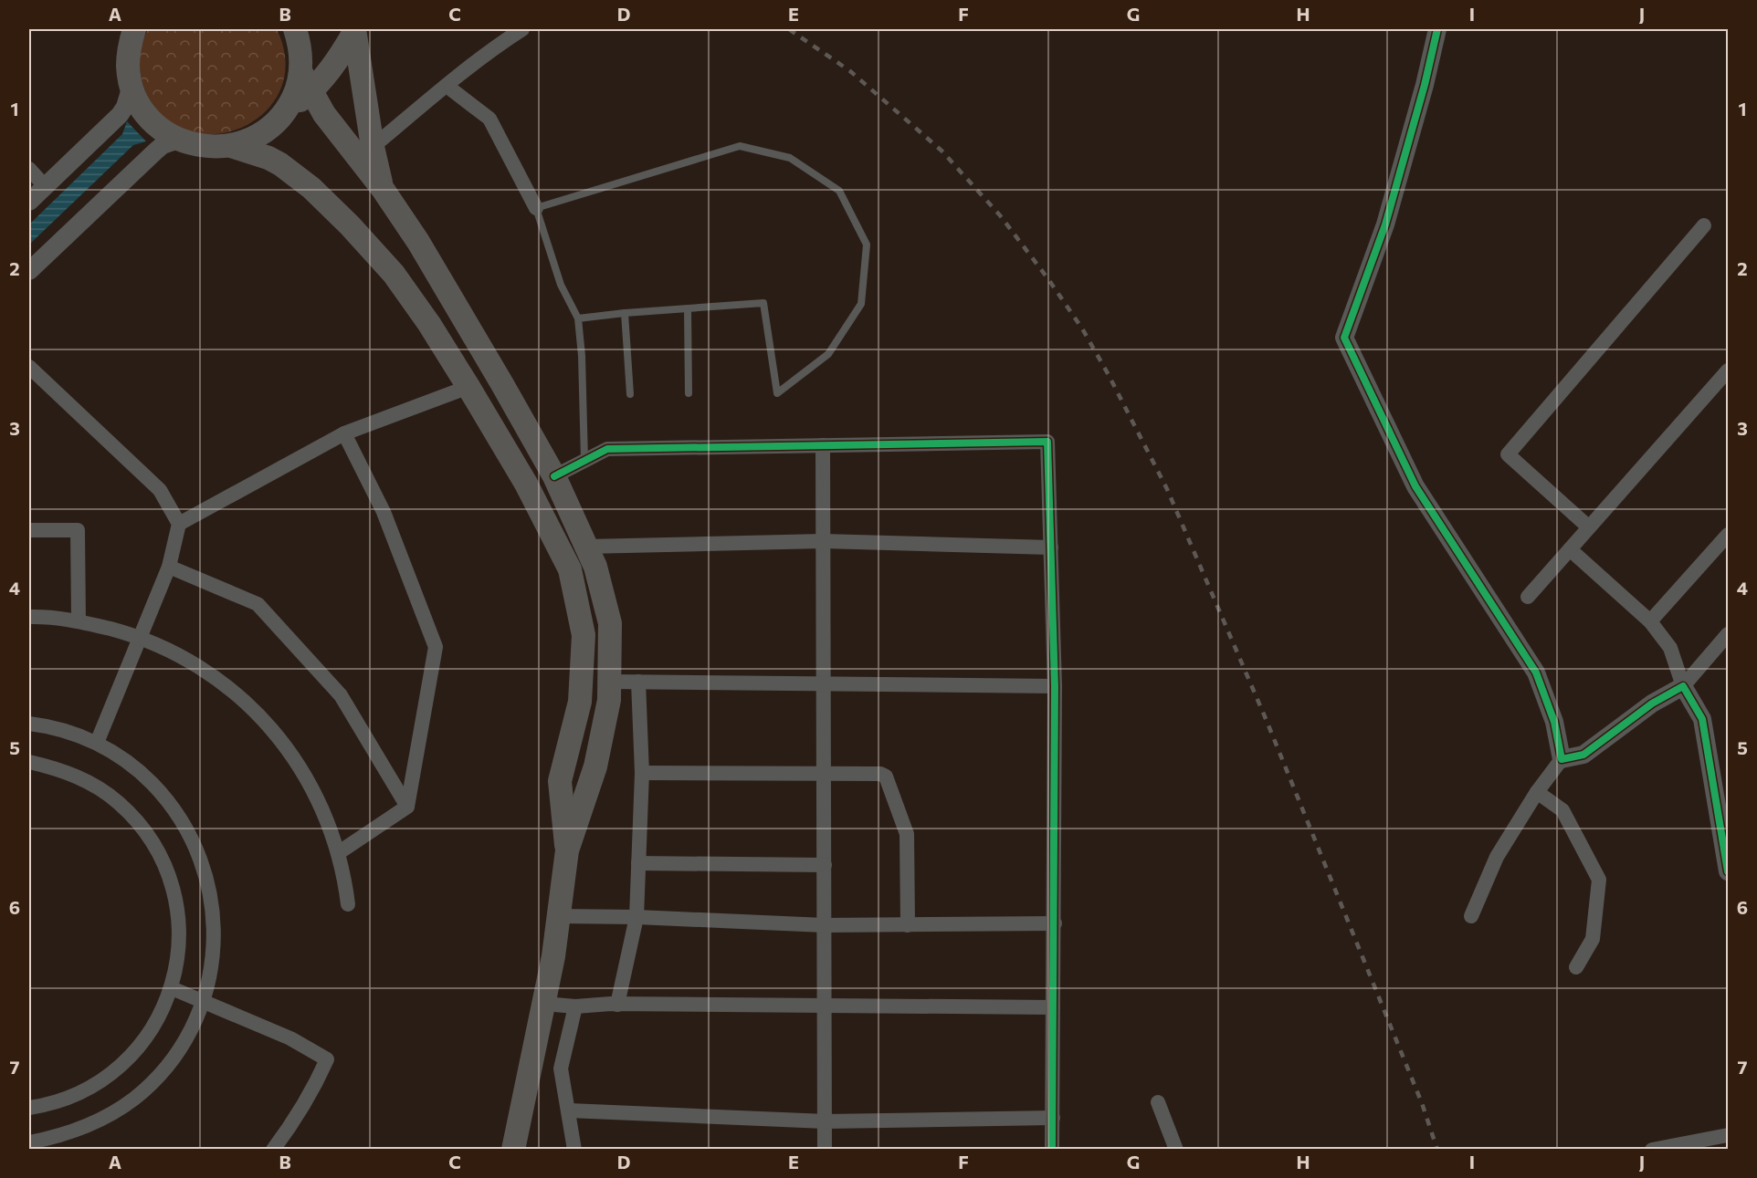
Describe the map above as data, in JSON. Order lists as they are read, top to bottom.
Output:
{
  "grid": {
    "columns": [
      "A",
      "B",
      "C",
      "D",
      "E",
      "F",
      "G",
      "H",
      "I",
      "J"
    ],
    "rows": [
      "1",
      "2",
      "3",
      "4",
      "5",
      "6",
      "7"
    ]
  }
}
